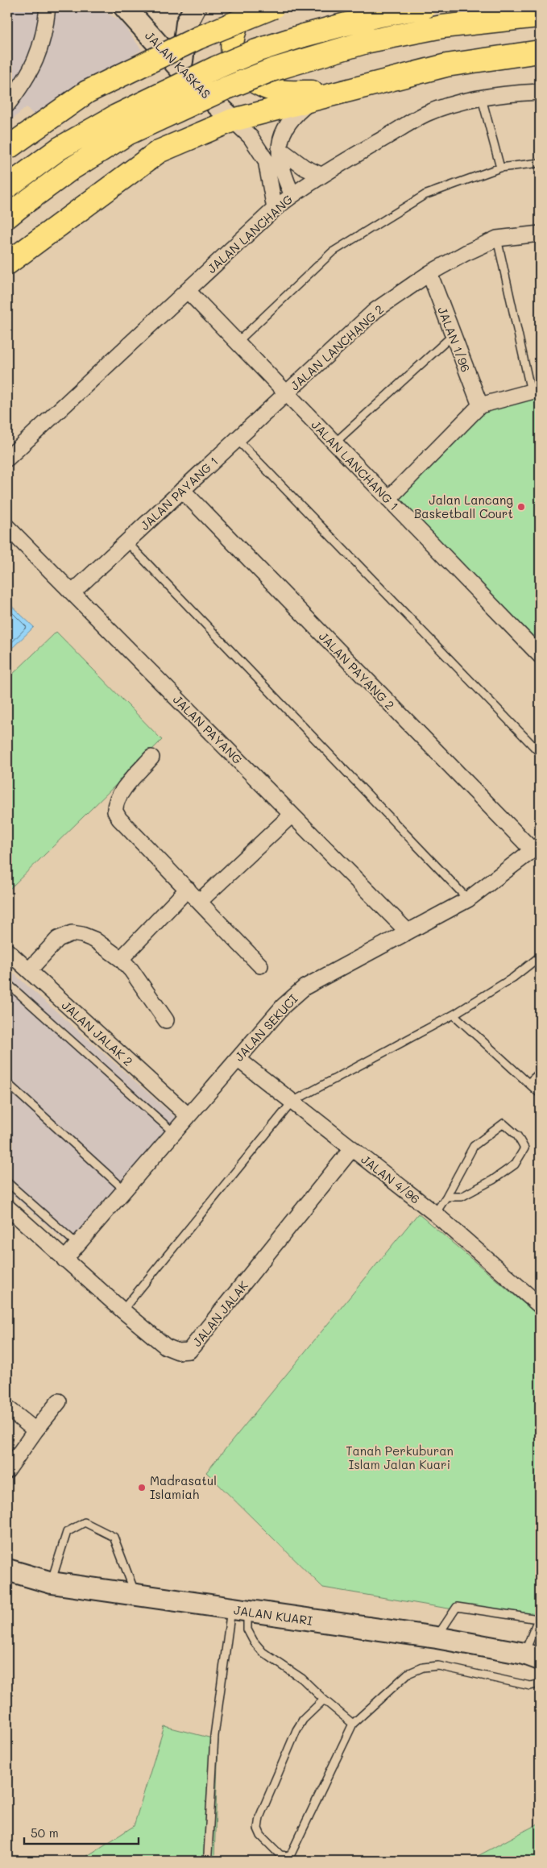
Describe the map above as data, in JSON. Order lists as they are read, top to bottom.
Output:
{
  "streets": {
    "street": [
      "JALAN KASKAS",
      "JALAN LANCHANG",
      "JALAN 1/96",
      "JALAN LANCHANG 2",
      "JALAN LANCHANG 1",
      "JALAN PAYANG 1",
      "JALAN PAYANG 2",
      "JALAN PAYANG",
      "JALAN SEKUCI",
      "JALAN JALAK 2",
      "JALAN 4/96",
      "JALAN JALAK",
      "JALAN KUARI"
    ]
  },
  "crossings": [
    ["JALAN LANCHANG", "JALAN LANCHANG 1"],
    ["JALAN 1/96", "JALAN LANCHANG 2"],
    ["JALAN LANCHANG 2", "JALAN LANCHANG 1"],
    ["JALAN LANCHANG 2", "JALAN PAYANG 1"],
    ["JALAN LANCHANG 1", "JALAN PAYANG 1"],
    ["JALAN PAYANG 1", "JALAN PAYANG 2"],
    ["JALAN PAYANG 1", "JALAN PAYANG"],
    ["JALAN PAYANG 2", "JALAN SEKUCI"],
    ["JALAN PAYANG", "JALAN SEKUCI"],
    ["JALAN SEKUCI", "JALAN JALAK 2"],
    ["JALAN SEKUCI", "JALAN 4/96"],
    ["JALAN SEKUCI", "JALAN JALAK"],
    ["JALAN 4/96", "JALAN JALAK"]
  ],
  "parks": ["Tanah Perkuburan Islam Jalan Kuari"],
  "places": ["Jalan Lancang Basketball Court", "Madrasatul Islamiah"],
  "scale_bar": "50 m"
}
